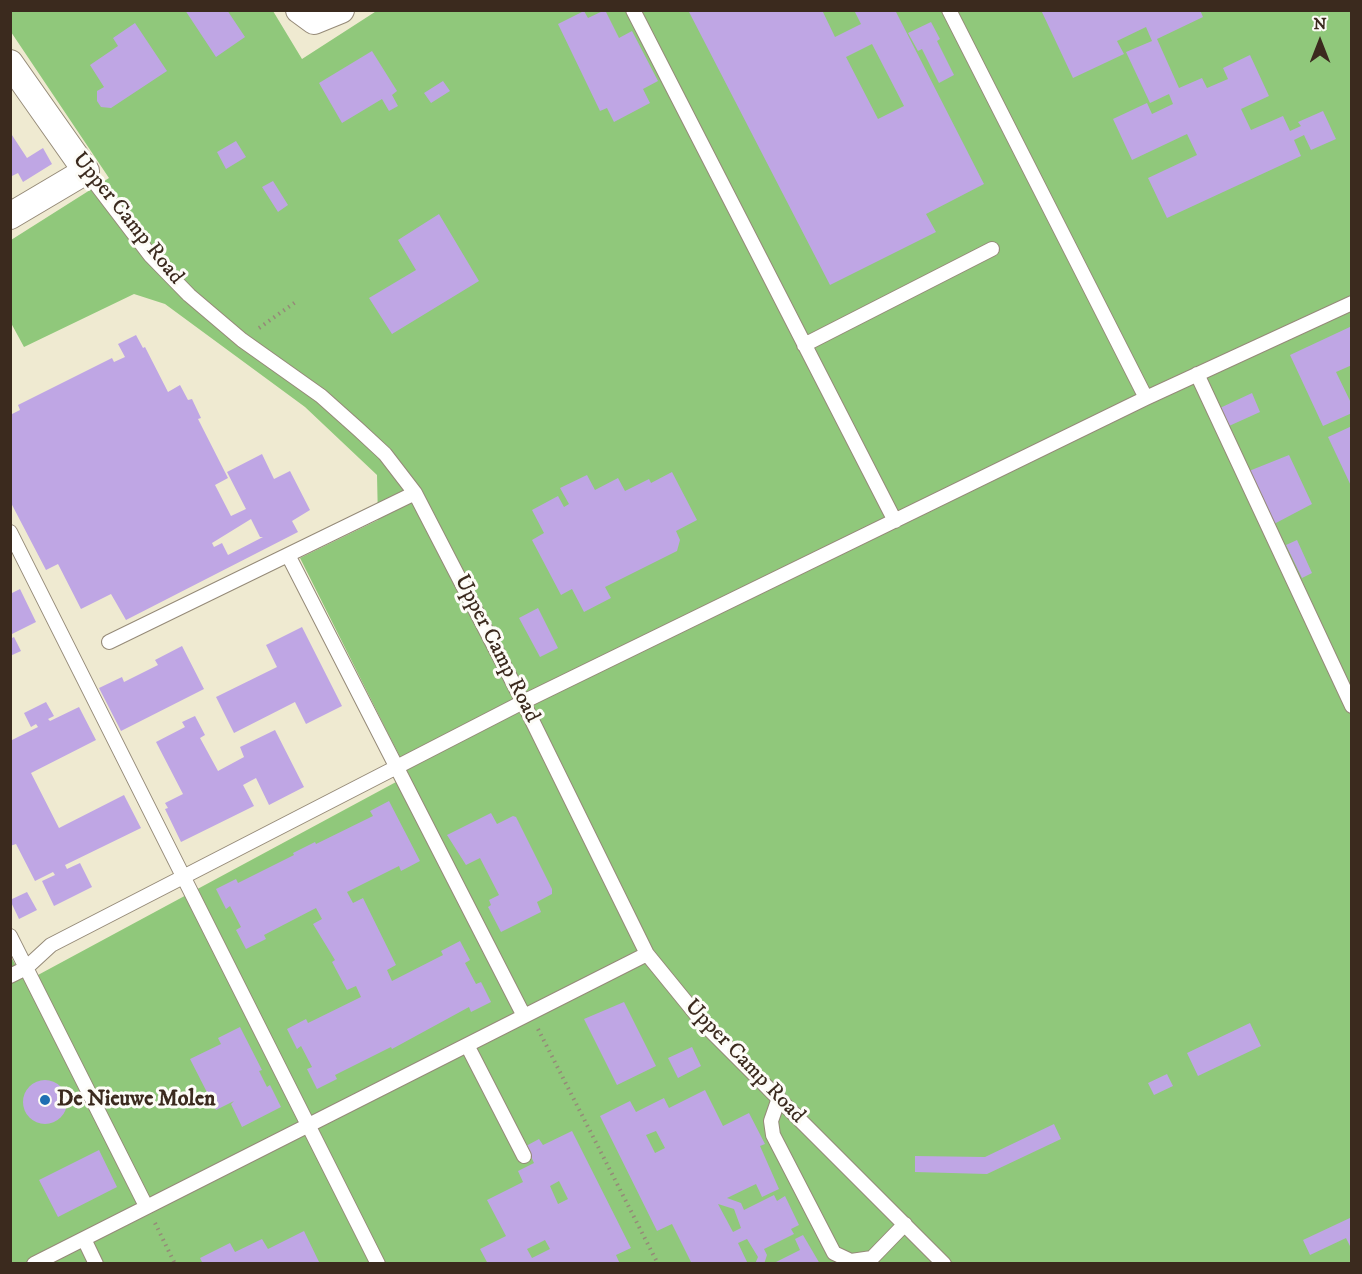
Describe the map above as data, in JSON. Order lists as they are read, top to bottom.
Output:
{
  "streets": {
    "street": ["Upper Camp Road"]
  },
  "places": ["De Nieuwe Molen"],
  "north": "top"
}
